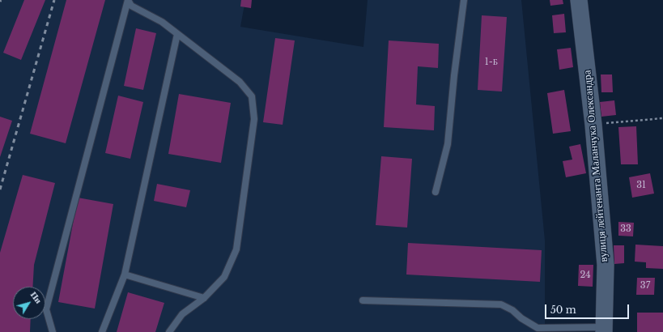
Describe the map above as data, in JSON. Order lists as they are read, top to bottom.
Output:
{
  "streets": {
    "street": ["вулиця лейтенанта Маланчука Олександра"]
  },
  "house_numbers": [
    "1-Б",
    "31",
    "33",
    "24",
    "37"
  ],
  "scale_bar": "50 m",
  "north": "top right"
}
